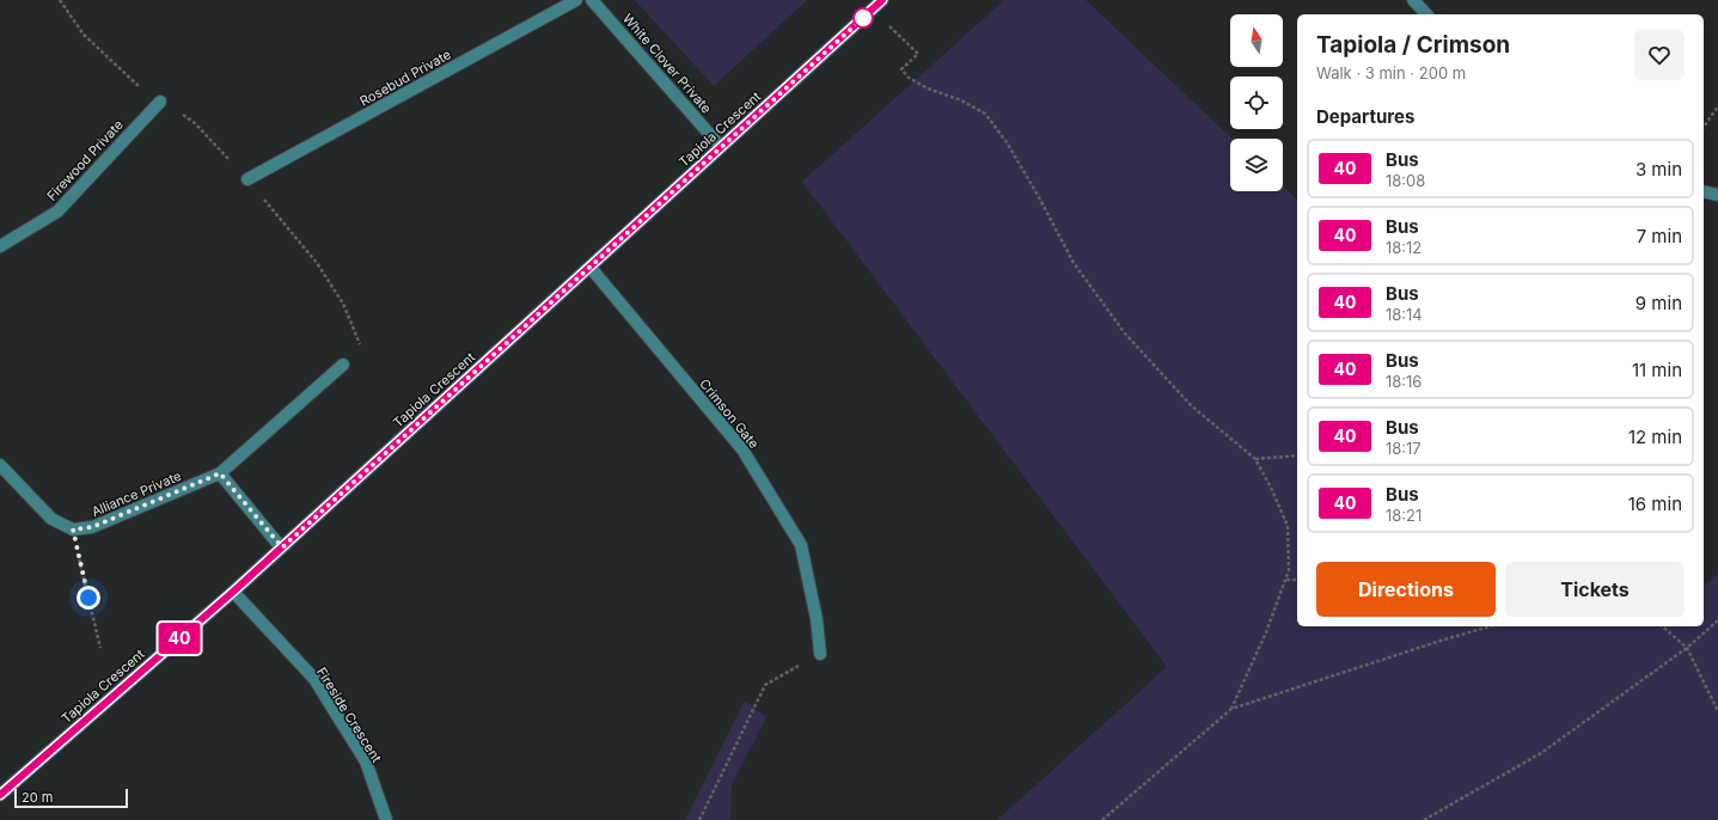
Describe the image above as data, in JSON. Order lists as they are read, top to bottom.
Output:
{
  "streets": {
    "street": [
      "White Clover Private",
      "Rosebud Private",
      "Tapiola Crescent",
      "Firewood Private",
      "Crimson Gate",
      "Alliance Private",
      "Fireside Crescent"
    ]
  },
  "crossings": [
    ["White Clover Private", "Tapiola Crescent"],
    ["Tapiola Crescent", "Crimson Gate"],
    ["Tapiola Crescent", "Fireside Crescent"]
  ],
  "lines": ["bus line 40"],
  "scale_bar": "20 m",
  "north": "top",
  "page": {
    "on_map": "40",
    "heading": [
      ["Tapiola / Crimson", "Walk · 3 min · 200 m"],
      "Departures"
    ],
    "list": [
      {
        "mark": "40",
        "name": "Bus",
        "note": "18:08",
        "value": "3 min"
      },
      {
        "mark": "40",
        "name": "Bus",
        "note": "18:12",
        "value": "7 min"
      },
      {
        "mark": "40",
        "name": "Bus",
        "note": "18:14",
        "value": "9 min"
      },
      {
        "mark": "40",
        "name": "Bus",
        "note": "18:16",
        "value": "11 min"
      },
      {
        "mark": "40",
        "name": "Bus",
        "note": "18:17",
        "value": "12 min"
      },
      {
        "mark": "40",
        "name": "Bus",
        "note": "18:21",
        "value": "16 min"
      }
    ],
    "buttons": ["Directions", "Tickets"],
    "scale": "20 m"
  }
}
